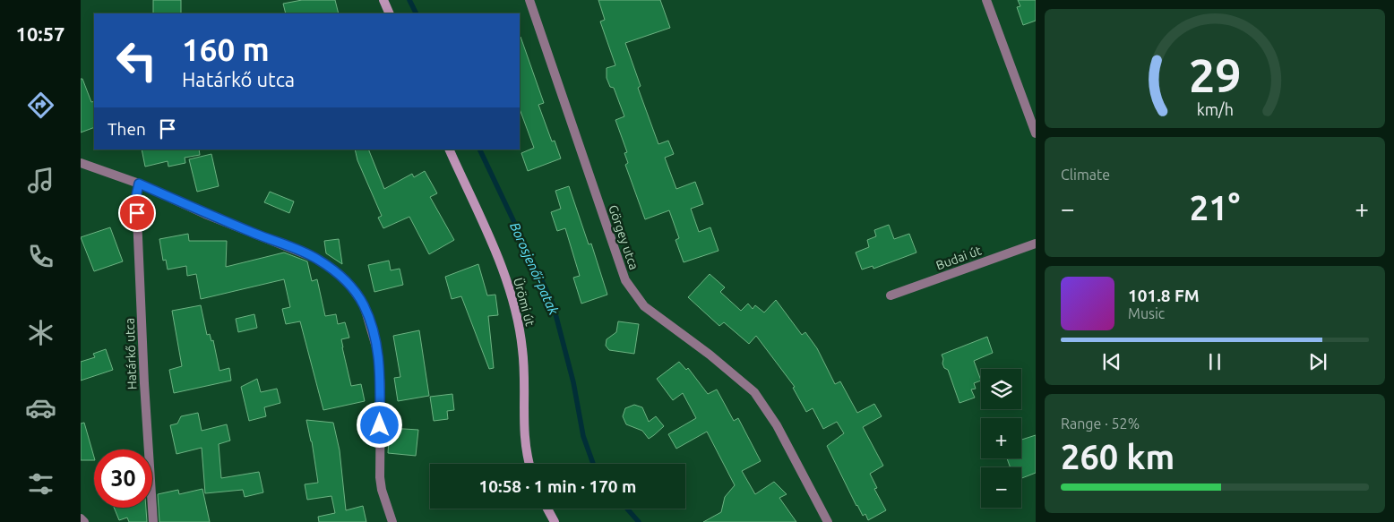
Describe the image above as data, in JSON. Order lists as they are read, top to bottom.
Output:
{
  "streets": {
    "main road": ["Ürömi út"],
    "street": ["Görgey utca", "Budai út", "Határkő utca"]
  },
  "water": ["Borosjenői-patak"],
  "page": {
    "tabs": "10:57",
    "turn": ["160 m", "Határkő utca"],
    "then": "Then",
    "tile": [
      "Climate",
      ["Range · 52%", "260 km"]
    ],
    "heat": ["−", "21°", "+"],
    "song": ["101.8 FM", "Music"],
    "map_buttons": ["+", "−"],
    "limit": "30",
    "trip": "10:58 · 1 min · 170 m",
    "gauge": ["29", "km/h"]
  }
}
